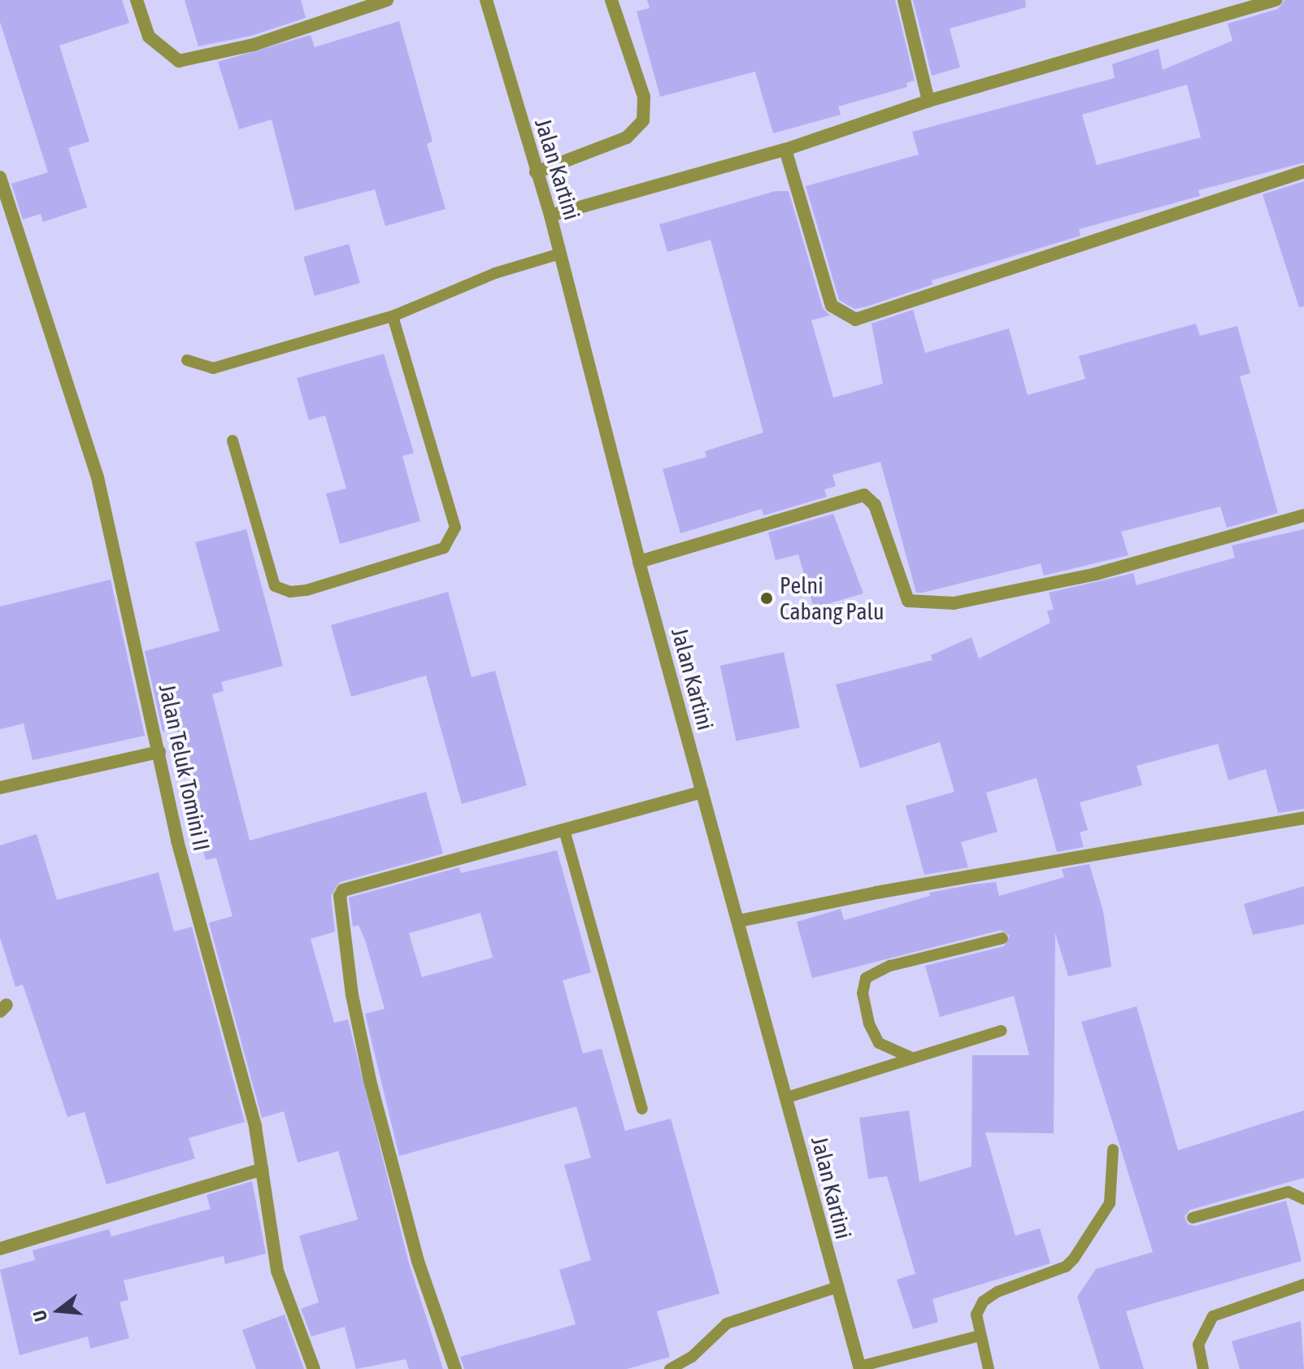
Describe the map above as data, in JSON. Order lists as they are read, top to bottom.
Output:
{
  "streets": {
    "street": ["Jalan Kartini", "Jalan Teluk Tomini II"]
  },
  "places": ["Pelni Cabang Palu"],
  "north": "left"
}
